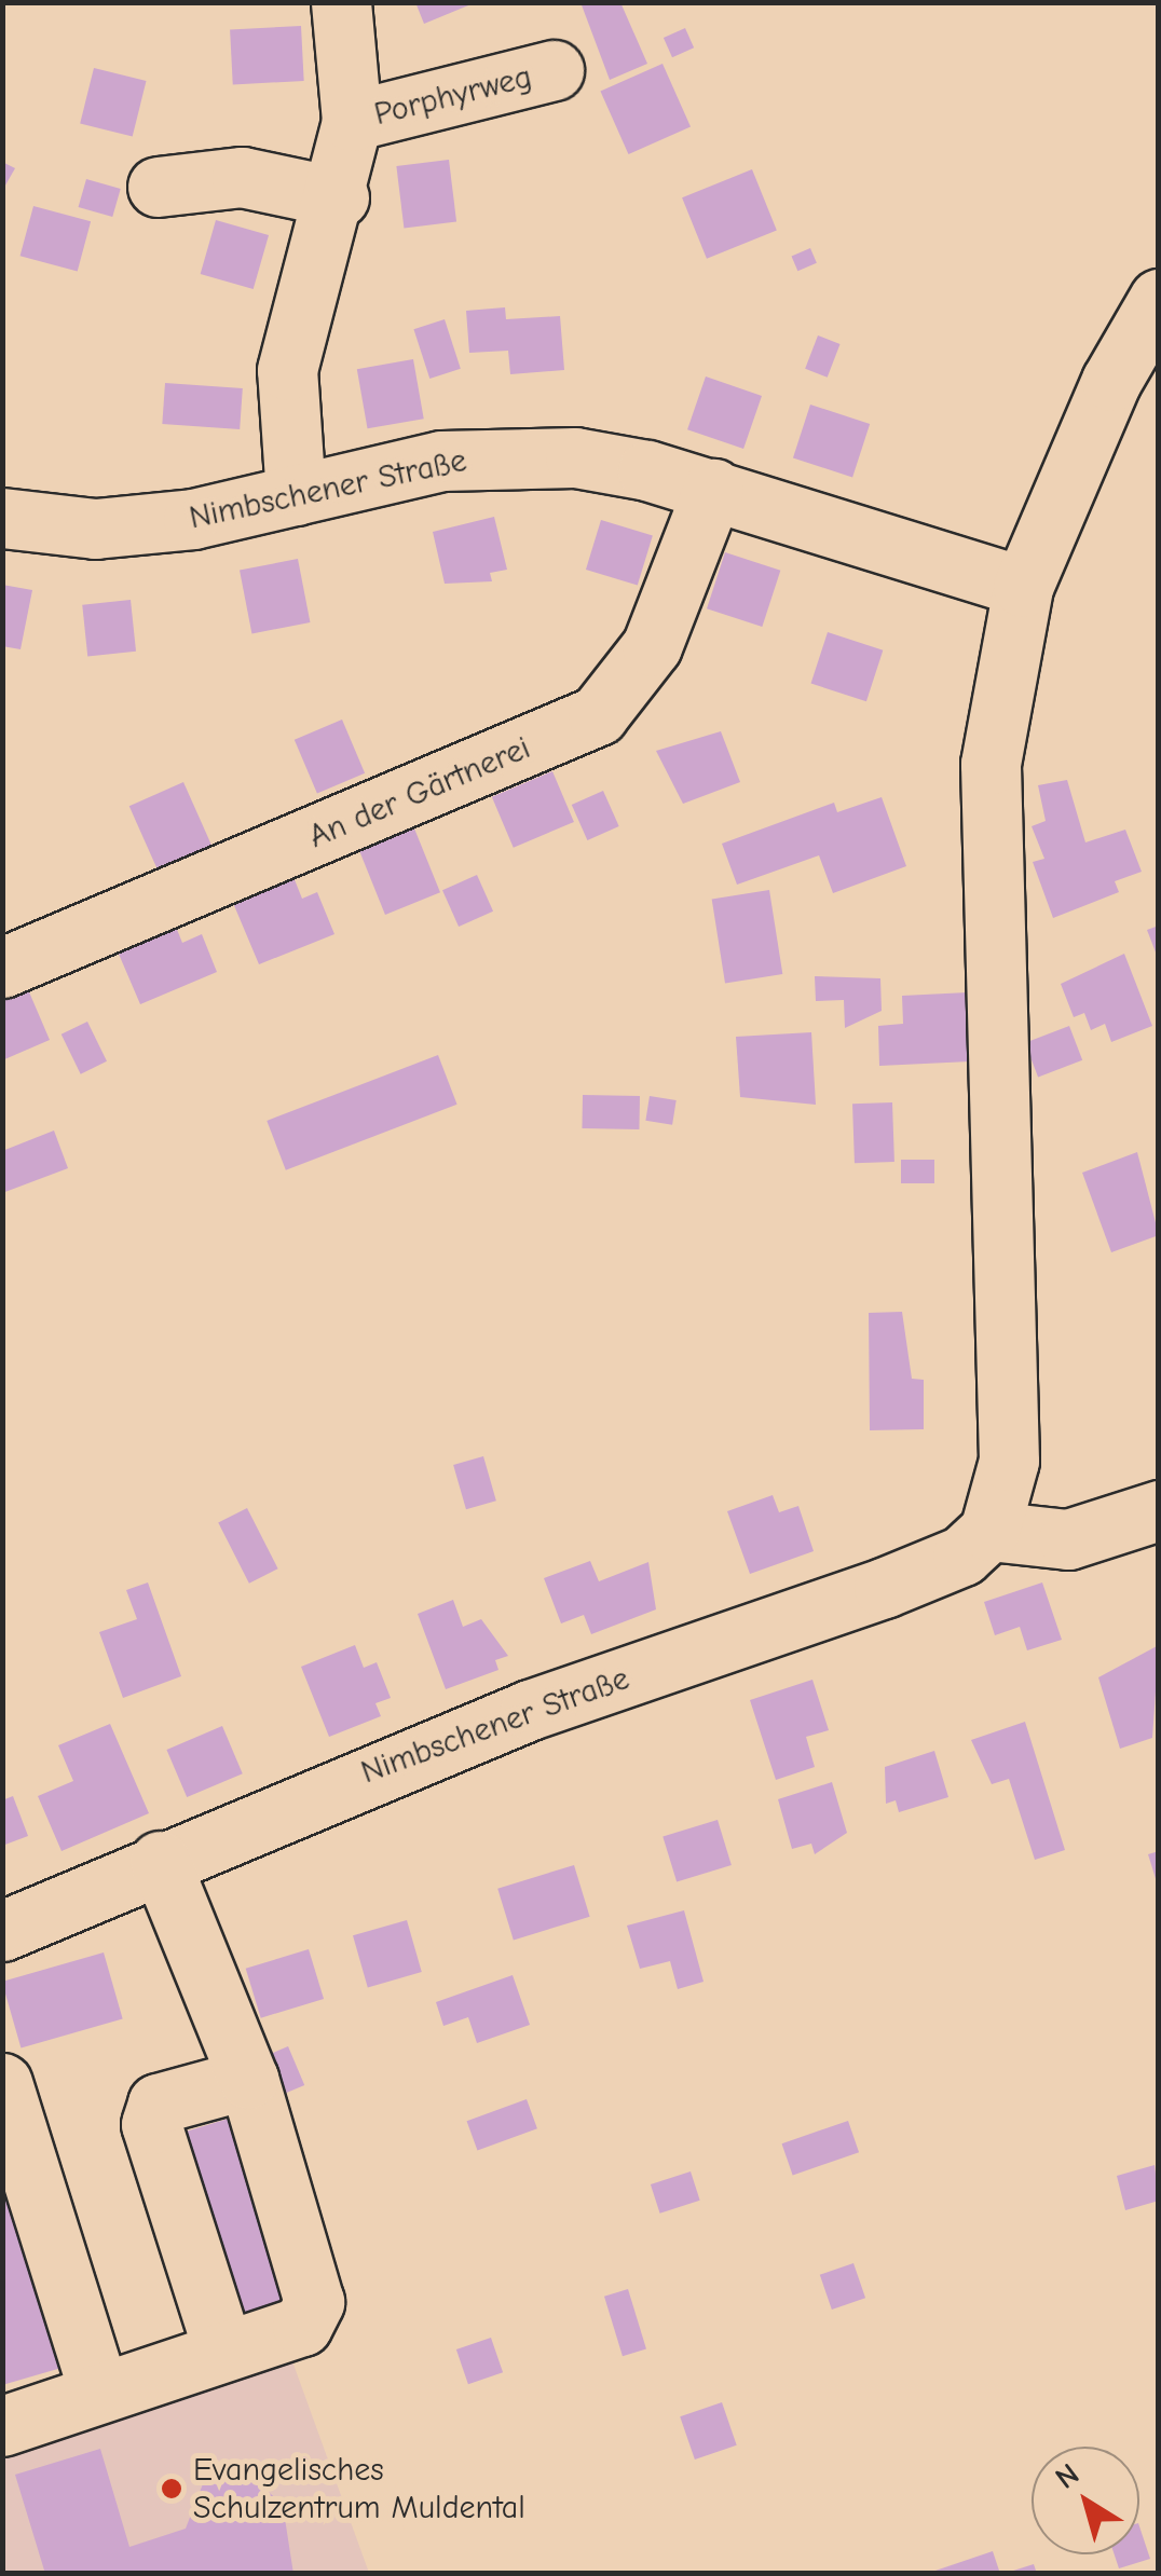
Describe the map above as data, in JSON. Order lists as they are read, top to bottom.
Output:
{
  "streets": {
    "street": ["Porphyrweg", "Nimbschener Straße", "An der Gärtnerei"]
  },
  "crossings": [
    ["Porphyrweg", "Nimbschener Straße"],
    ["Nimbschener Straße", "An der Gärtnerei"]
  ],
  "places": ["Evangelisches Schulzentrum Muldental"],
  "north": "top left"
}
